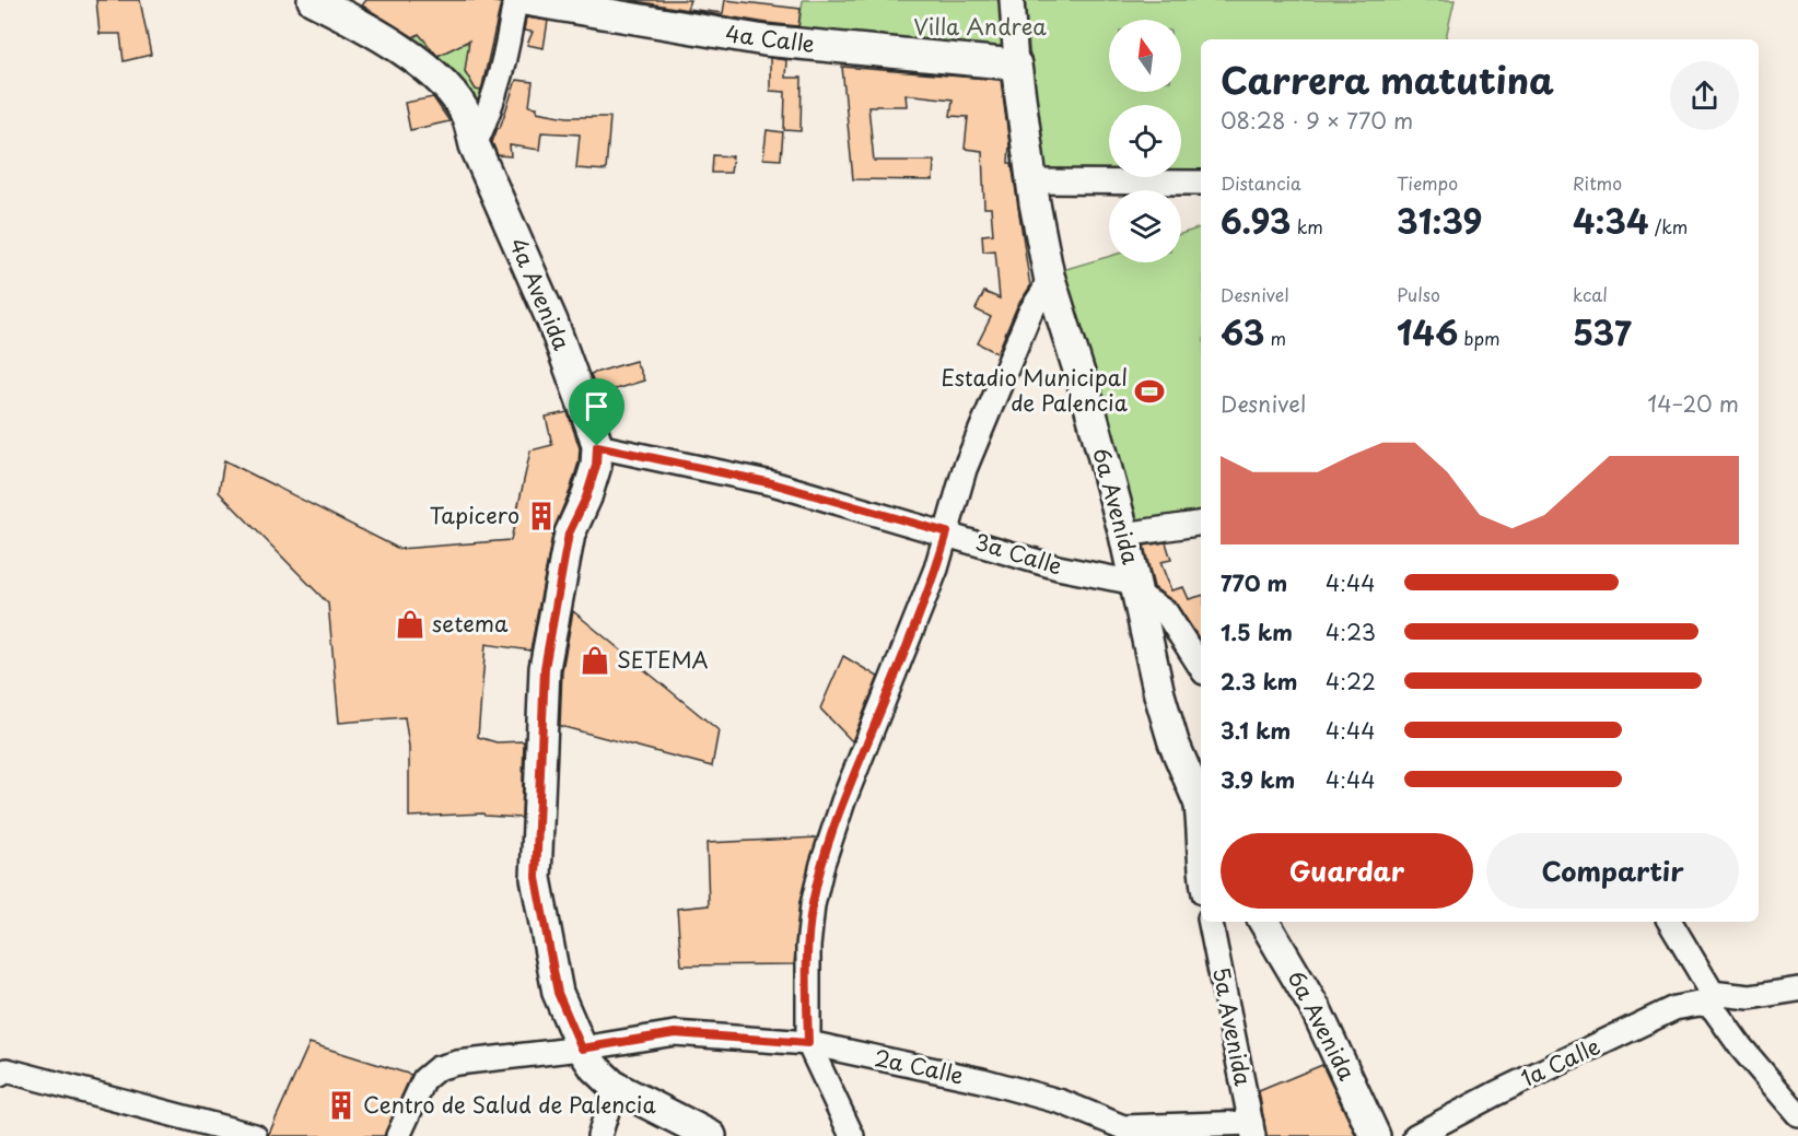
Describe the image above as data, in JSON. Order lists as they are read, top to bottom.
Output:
{
  "streets": {
    "main road": ["4a Calle", "4a Avenida", "6a Avenida"],
    "street": [
      "3a Calle",
      "5a Avenida",
      "1a Calle",
      "2a Calle"
    ]
  },
  "crossings": [
    ["4a Calle", "6a Avenida"],
    ["4a Avenida", "3a Calle"],
    ["4a Avenida", "2a Calle"],
    ["6a Avenida", "3a Calle"],
    ["5a Avenida", "2a Calle"]
  ],
  "parks": ["Villa Andrea"],
  "places": {
    "sports": ["Estadio Municipal de Palencia"],
    "building": ["Tapicero", "Centro de Salud de Palencia"],
    "shop": ["setema", "SETEMA"]
  },
  "north": "top",
  "page": {
    "heading": ["Carrera matutina", "08:28 · 9 × 770 m"],
    "stats": [
      ["Distancia", "6.93 km"],
      ["Tiempo", "31:39"],
      ["Ritmo", "4:34 /km"],
      ["Desnivel", "63 m"],
      ["Pulso", "146 bpm"],
      ["kcal", "537"]
    ],
    "chart": ["Desnivel", "14–20 m"],
    "list": [
      {
        "name": "770 m",
        "note": "4:44"
      },
      {
        "name": "1.5 km",
        "note": "4:23"
      },
      {
        "name": "2.3 km",
        "note": "4:22"
      },
      {
        "name": "3.1 km",
        "note": "4:44"
      },
      {
        "name": "3.9 km",
        "note": "4:44"
      }
    ],
    "buttons": ["Guardar", "Compartir"]
  }
}
